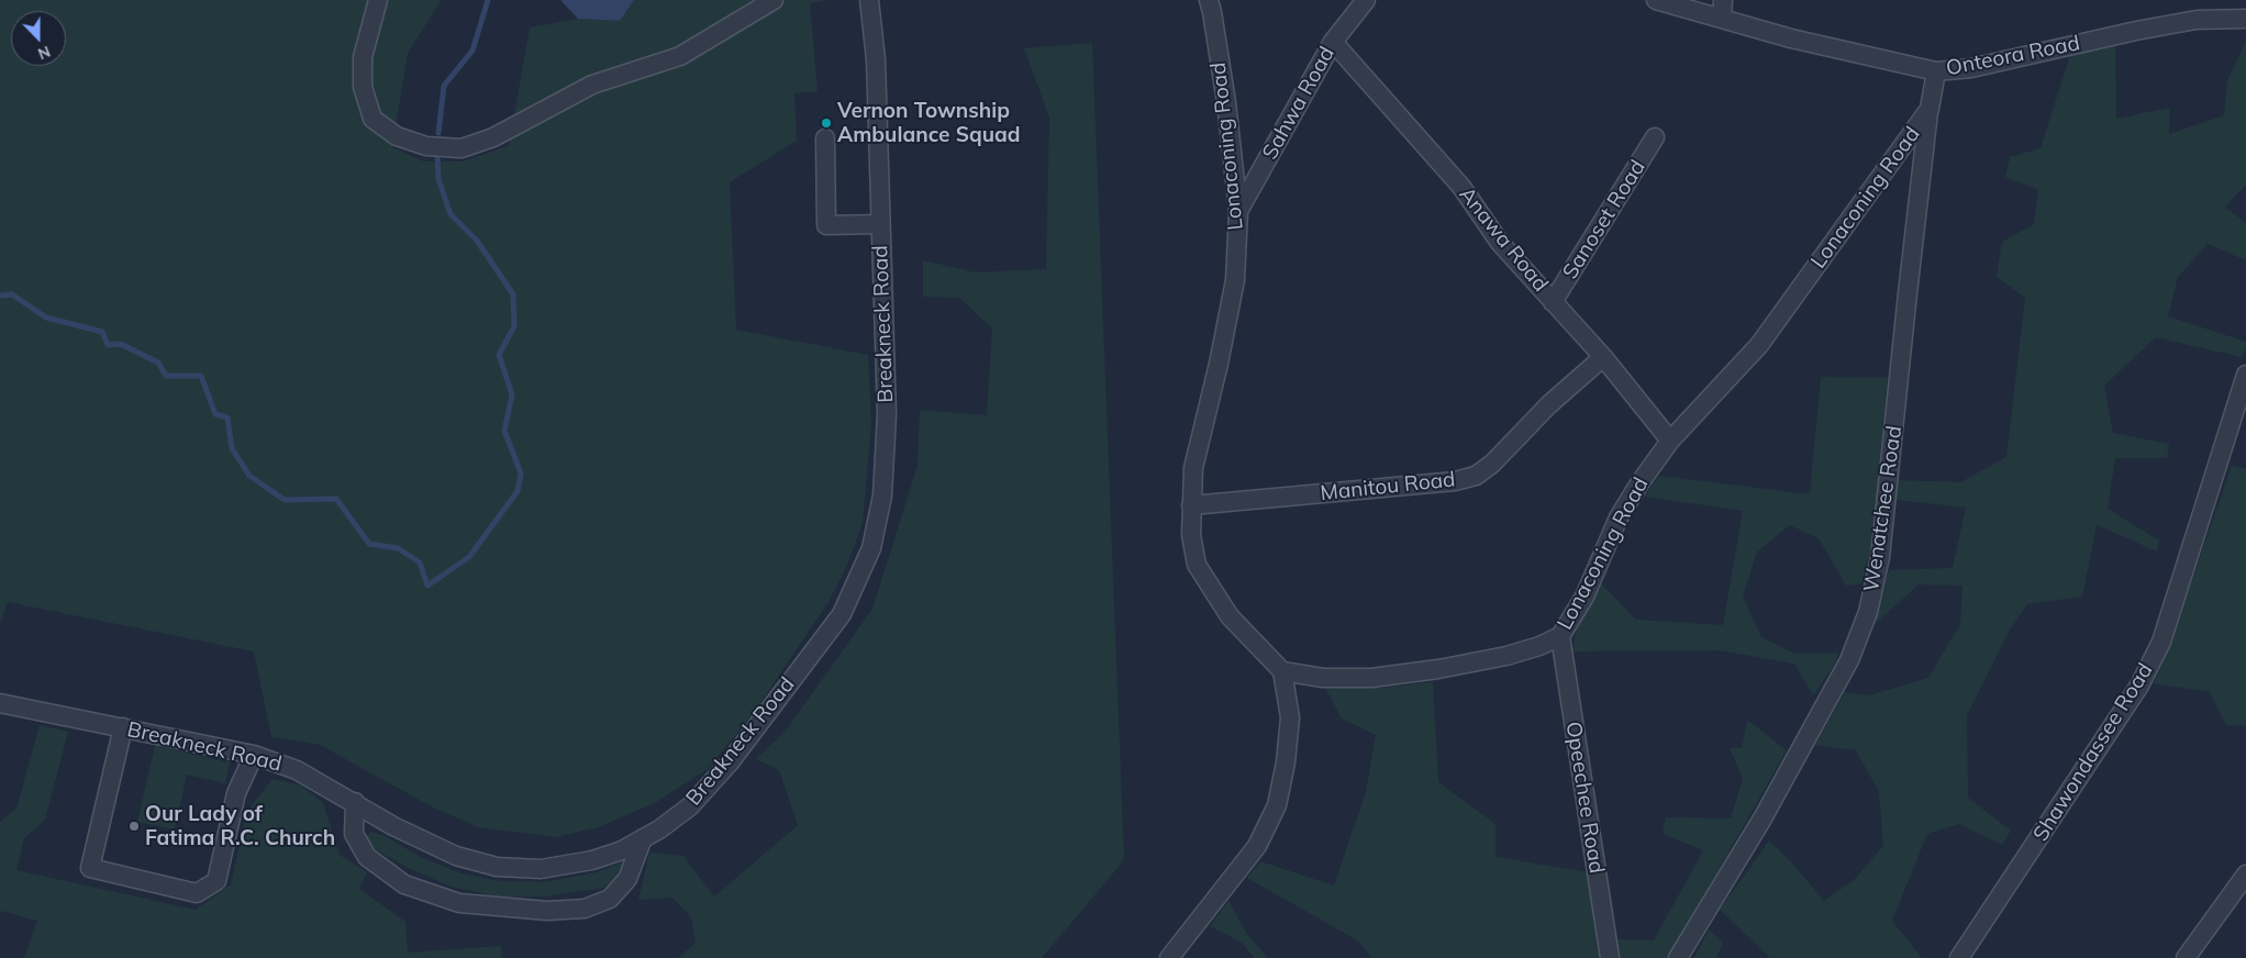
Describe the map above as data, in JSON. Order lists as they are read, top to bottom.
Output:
{
  "streets": {
    "street": [
      "Onteora Road",
      "Sahwa Road",
      "Lonaconing Road",
      "Sanoset Road",
      "Anawa Road",
      "Breakneck Road",
      "Manitou Road",
      "Wenatchee Road",
      "Shawondassee Road",
      "Opeechee Road"
    ]
  },
  "crossings": [
    ["Onteora Road", "Lonaconing Road"],
    ["Sahwa Road", "Lonaconing Road"],
    ["Sahwa Road", "Anawa Road"],
    ["Lonaconing Road", "Anawa Road"],
    ["Lonaconing Road", "Manitou Road"],
    ["Lonaconing Road", "Wenatchee Road"],
    ["Lonaconing Road", "Opeechee Road"],
    ["Sanoset Road", "Anawa Road"],
    ["Anawa Road", "Manitou Road"]
  ],
  "places": ["Vernon Township Ambulance Squad", "Our Lady of Fatima R.C. Church"],
  "north": "bottom"
}
